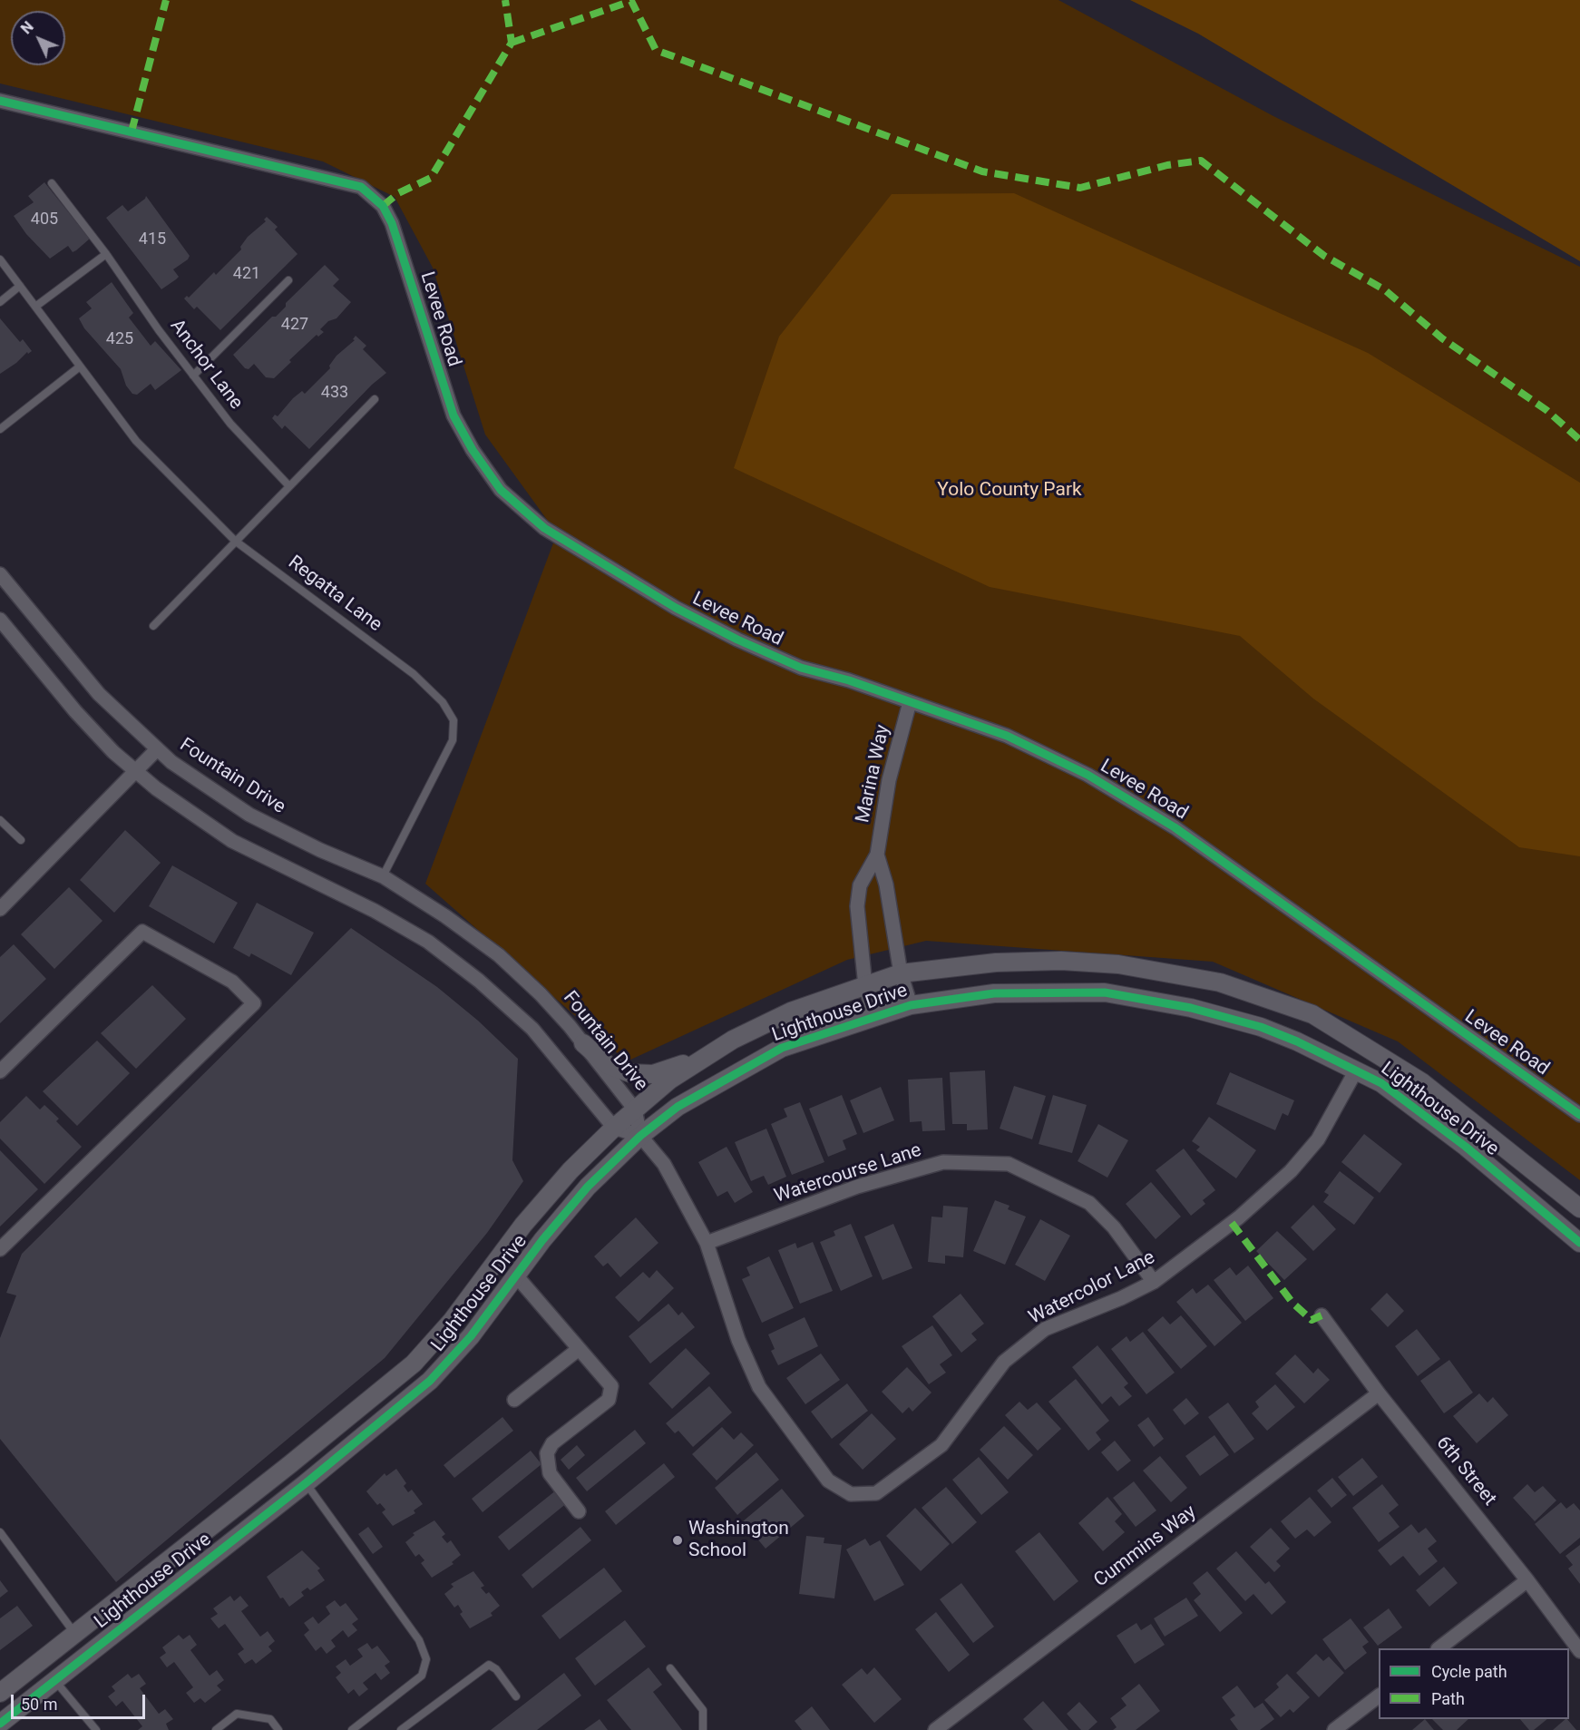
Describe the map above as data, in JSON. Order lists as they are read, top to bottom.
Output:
{
  "streets": {
    "street": [
      "Levee Road",
      "Marina Way",
      "Fountain Drive",
      "Lighthouse Drive",
      "Watercourse Lane",
      "Watercolor Lane",
      "6th Street",
      "Cummins Way"
    ],
    "lane": ["Anchor Lane", "Regatta Lane"]
  },
  "crossings": [
    ["Levee Road", "Marina Way"],
    ["Regatta Lane", "Fountain Drive"],
    ["Marina Way", "Lighthouse Drive"],
    ["Fountain Drive", "Lighthouse Drive"],
    ["Fountain Drive", "Watercolor Lane"],
    ["Lighthouse Drive", "Watercolor Lane"],
    ["Watercourse Lane", "Watercolor Lane"],
    ["6th Street", "Cummins Way"]
  ],
  "parks": ["Yolo County Park"],
  "places": ["Washington School"],
  "house_numbers": [
    "405",
    "415",
    "421",
    "427",
    "425",
    "433"
  ],
  "legend": ["Cycle path", "Path"],
  "scale_bar": "50 m",
  "north": "top left"
}
